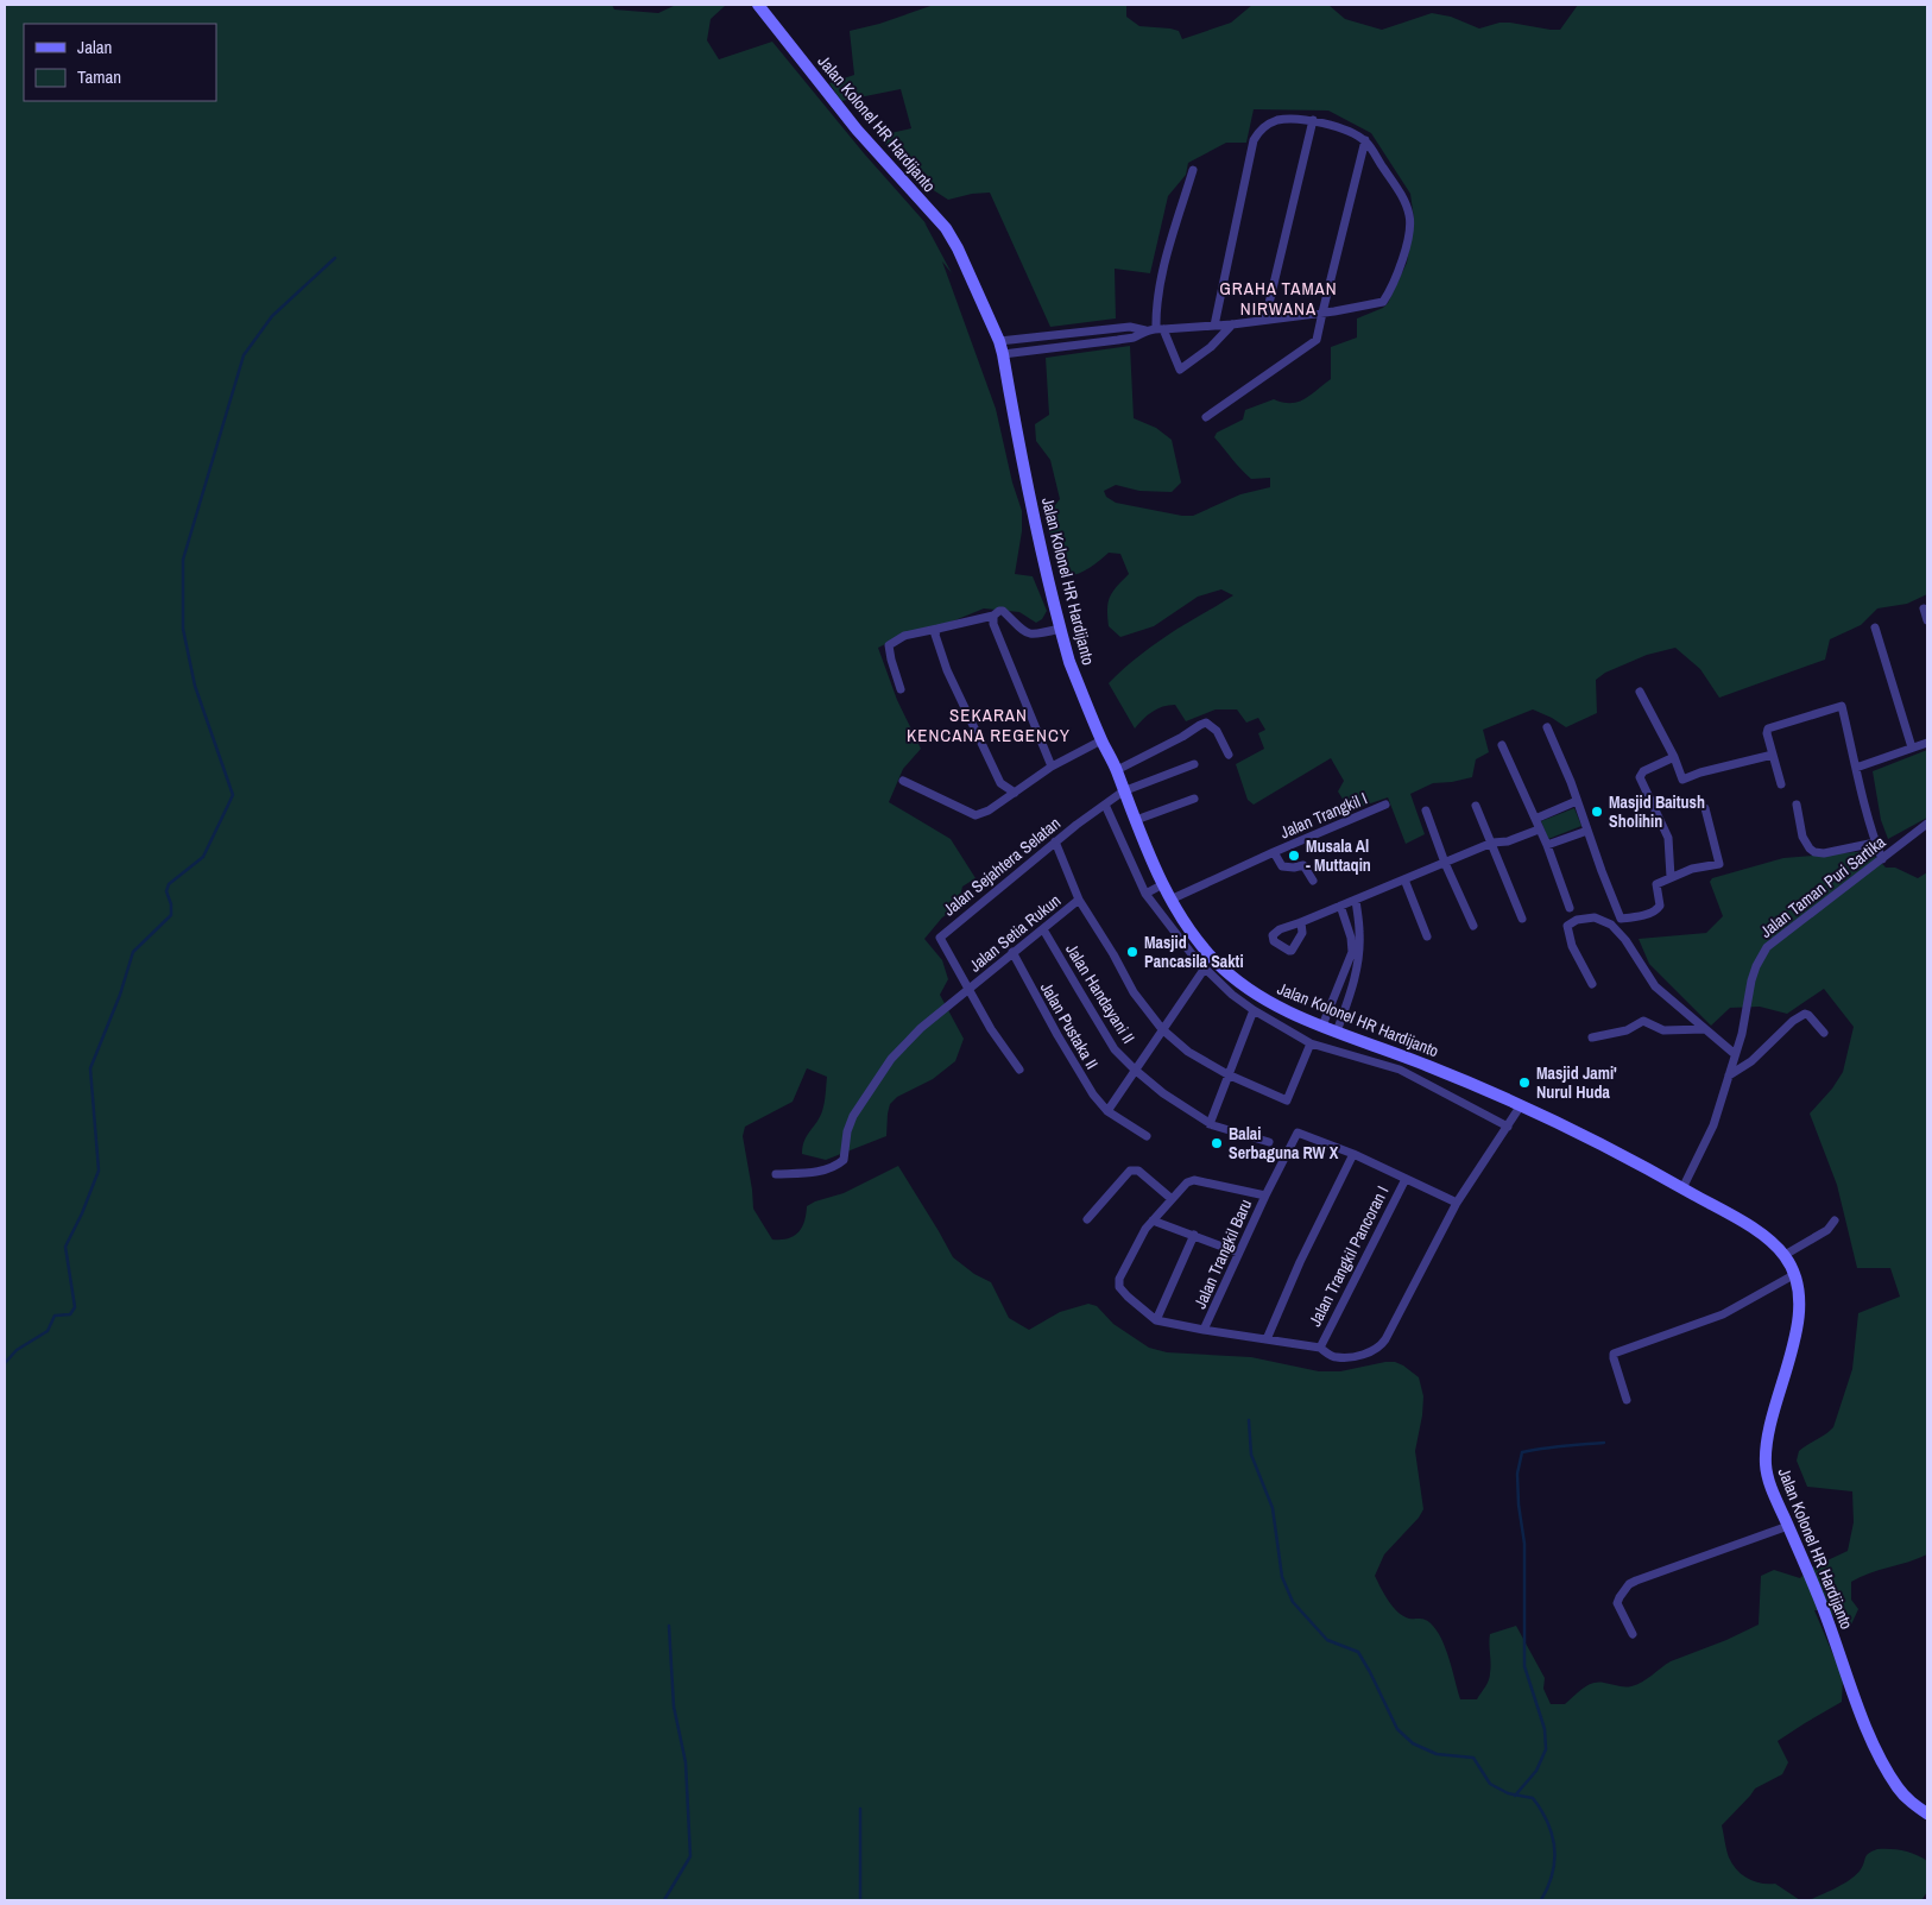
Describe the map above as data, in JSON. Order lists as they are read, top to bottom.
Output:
{
  "streets": {
    "main road": ["Jalan Kolonel HR Hardijanto"],
    "street": [
      "Jalan Trangkil I",
      "Jalan Sejahtera Selatan",
      "Jalan Taman Puri Sartika",
      "Jalan Setia Rukun",
      "Jalan Handayani II",
      "Jalan Pustaka II",
      "Jalan Trangkil Baru",
      "Jalan Trangkil Pancoran I"
    ]
  },
  "crossings": [
    ["Jalan Kolonel HR Hardijanto", "Jalan Trangkil I"],
    ["Jalan Kolonel HR Hardijanto", "Jalan Sejahtera Selatan"],
    ["Jalan Kolonel HR Hardijanto", "Jalan Taman Puri Sartika"],
    ["Jalan Kolonel HR Hardijanto", "Jalan Trangkil Baru"],
    ["Jalan Sejahtera Selatan", "Jalan Setia Rukun"],
    ["Jalan Setia Rukun", "Jalan Handayani II"],
    ["Jalan Setia Rukun", "Jalan Pustaka II"],
    ["Jalan Trangkil Baru", "Jalan Trangkil Pancoran I"]
  ],
  "districts": ["GRAHA TAMAN NIRWANA", "SEKARAN KENCANA REGENCY"],
  "places": [
    "Masjid Baitush Sholihin",
    "Musala Al - Muttaqin",
    "Masjid Pancasila Sakti",
    "Masjid Jami' Nurul Huda",
    "Balai Serbaguna RW X"
  ],
  "legend": ["Jalan", "Taman"]
}
